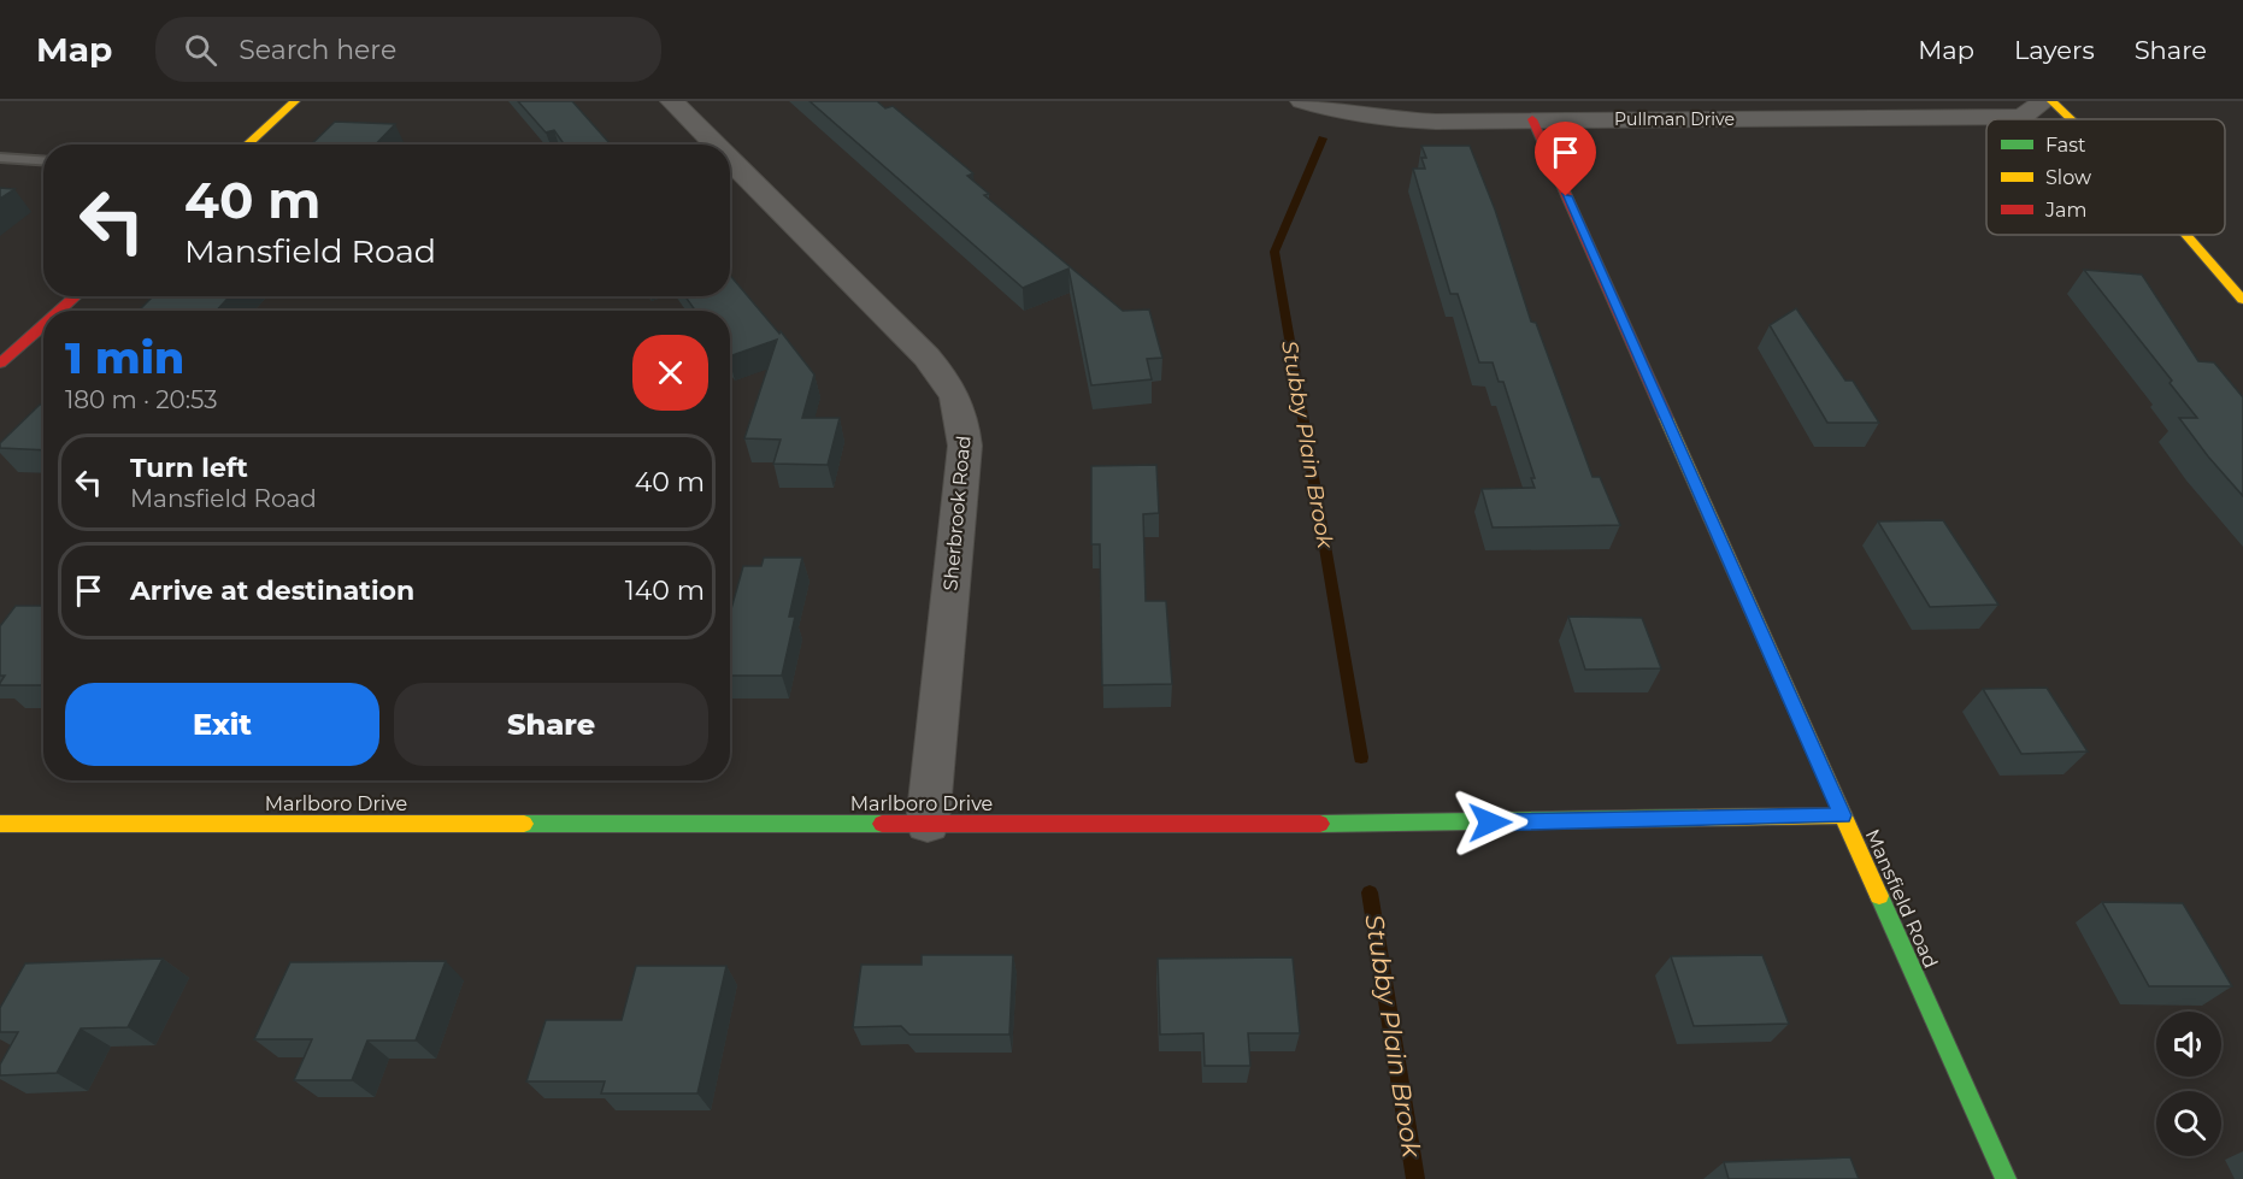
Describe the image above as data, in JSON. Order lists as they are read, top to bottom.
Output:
{
  "streets": {
    "street": [
      "Pullman Drive",
      "Sherbrook Road",
      "Marlboro Drive",
      "Mansfield Road"
    ]
  },
  "crossings": [
    ["Pullman Drive", "Mansfield Road"],
    ["Sherbrook Road", "Marlboro Drive"],
    ["Marlboro Drive", "Mansfield Road"]
  ],
  "water": ["Stubby Plain Brook"],
  "legend": ["Fast", "Slow", "Jam"],
  "page": {
    "header": "Map",
    "search": "Search here",
    "nav": ["Map", "Layers", "Share"],
    "turn": ["40 m", "Mansfield Road"],
    "heading": ["1 min", "180 m · 20:53"],
    "list": [
      {
        "name": "Turn left",
        "note": "Mansfield Road",
        "value": "40 m"
      },
      {
        "name": "Arrive at destination",
        "value": "140 m"
      }
    ],
    "buttons": ["Exit", "Share"]
  }
}
